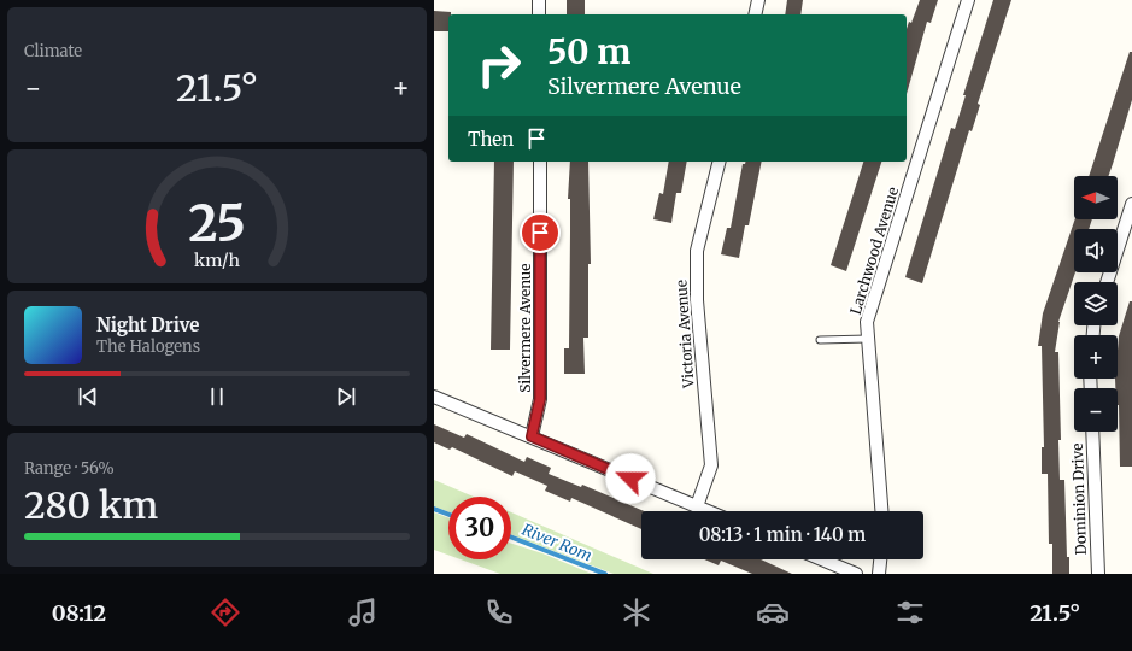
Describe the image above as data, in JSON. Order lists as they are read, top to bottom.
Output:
{
  "streets": {
    "street": [
      "Larchwood Avenue",
      "Silvermere Avenue",
      "Victoria Avenue",
      "Dominion Drive"
    ]
  },
  "water": ["River Rom"],
  "north": "left",
  "page": {
    "tile": [
      "Climate",
      ["Range · 56%", "280 km"]
    ],
    "turn": ["50 m", "Silvermere Avenue"],
    "heat": ["−", "21.5°", "+"],
    "then": "Then",
    "map_buttons": ["+", "−"],
    "song": ["Night Drive", "The Halogens"],
    "limit": "30",
    "trip": "08:13 · 1 min · 140 m",
    "tabs": ["08:12", "21.5°"],
    "gauge": ["25", "km/h"]
  }
}
